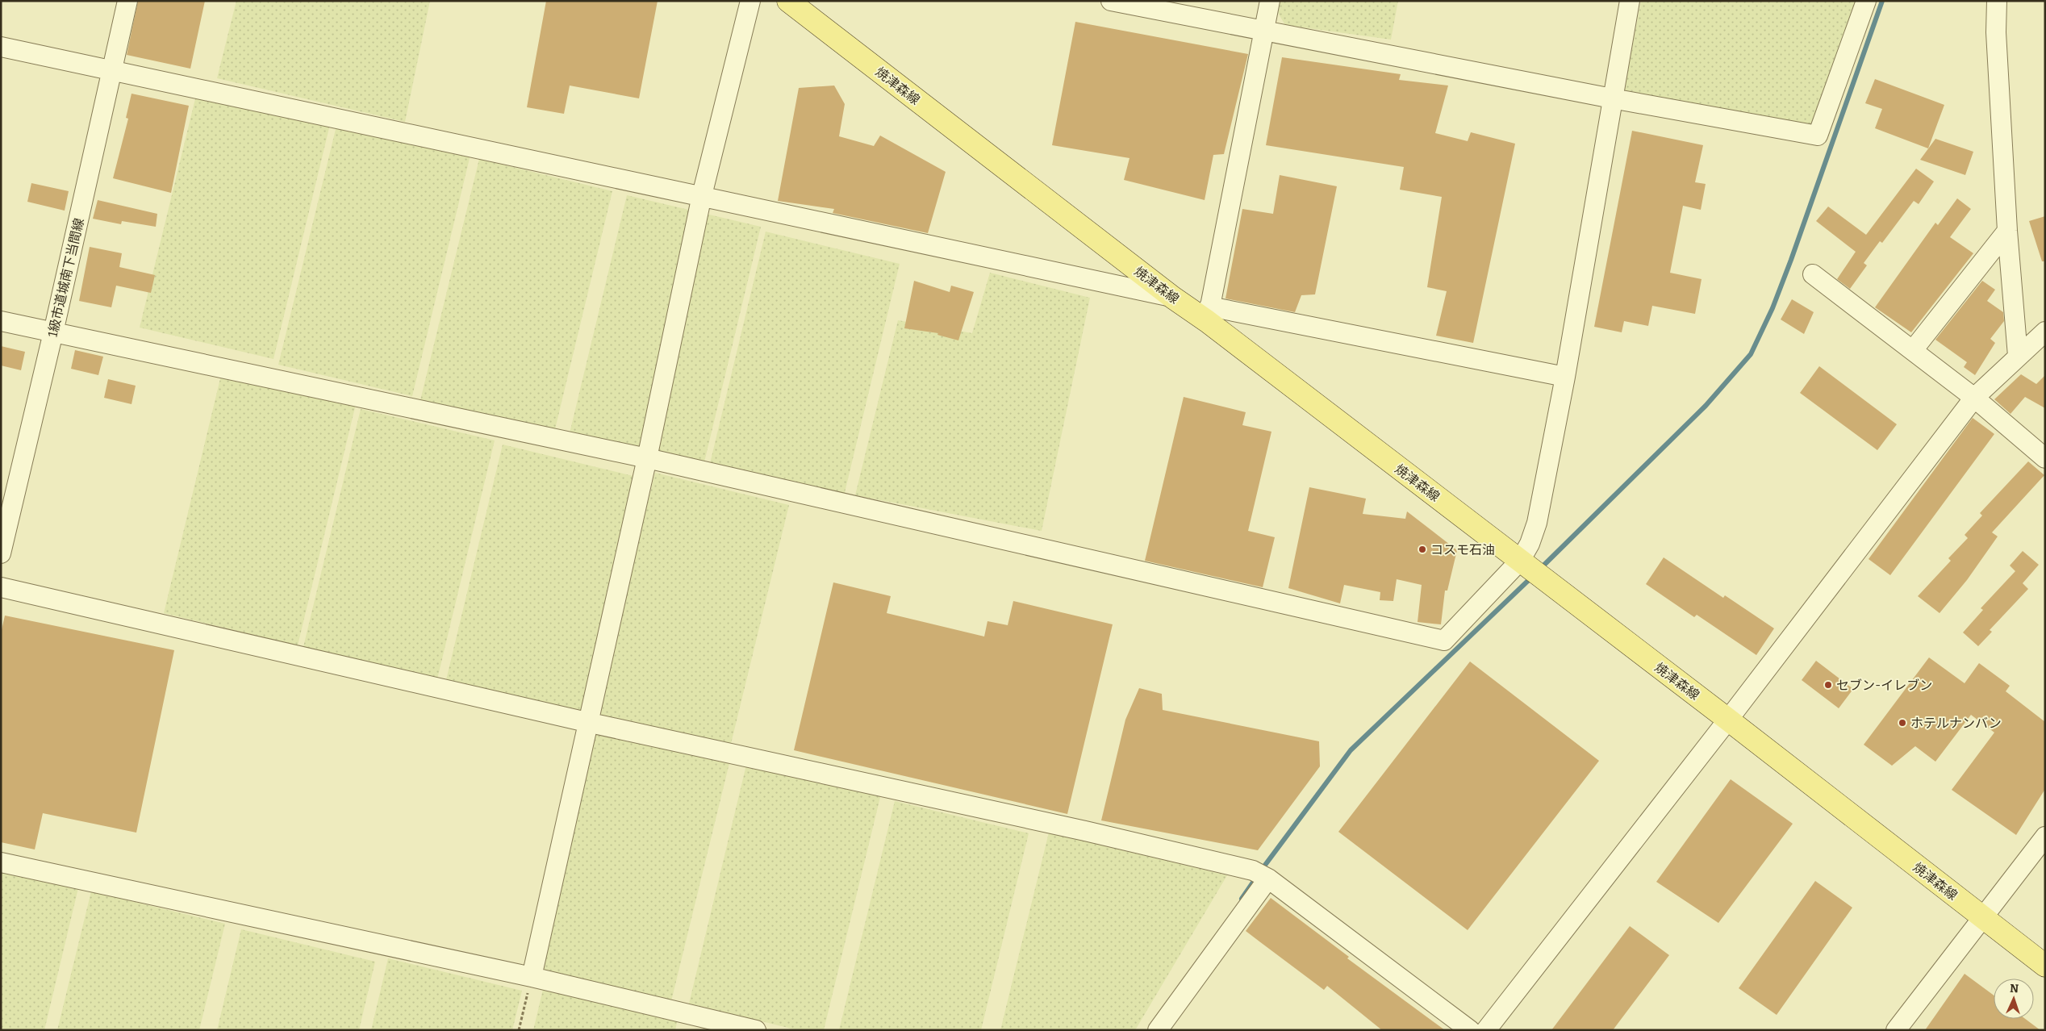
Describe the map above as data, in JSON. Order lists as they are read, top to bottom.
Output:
{
  "streets": {
    "main road": ["焼津森線"],
    "street": ["1級市道城南下当間線"]
  },
  "places": ["コスモ石油", "セブン-イレブン", "ホテルナンバン"],
  "north": "top"
}
